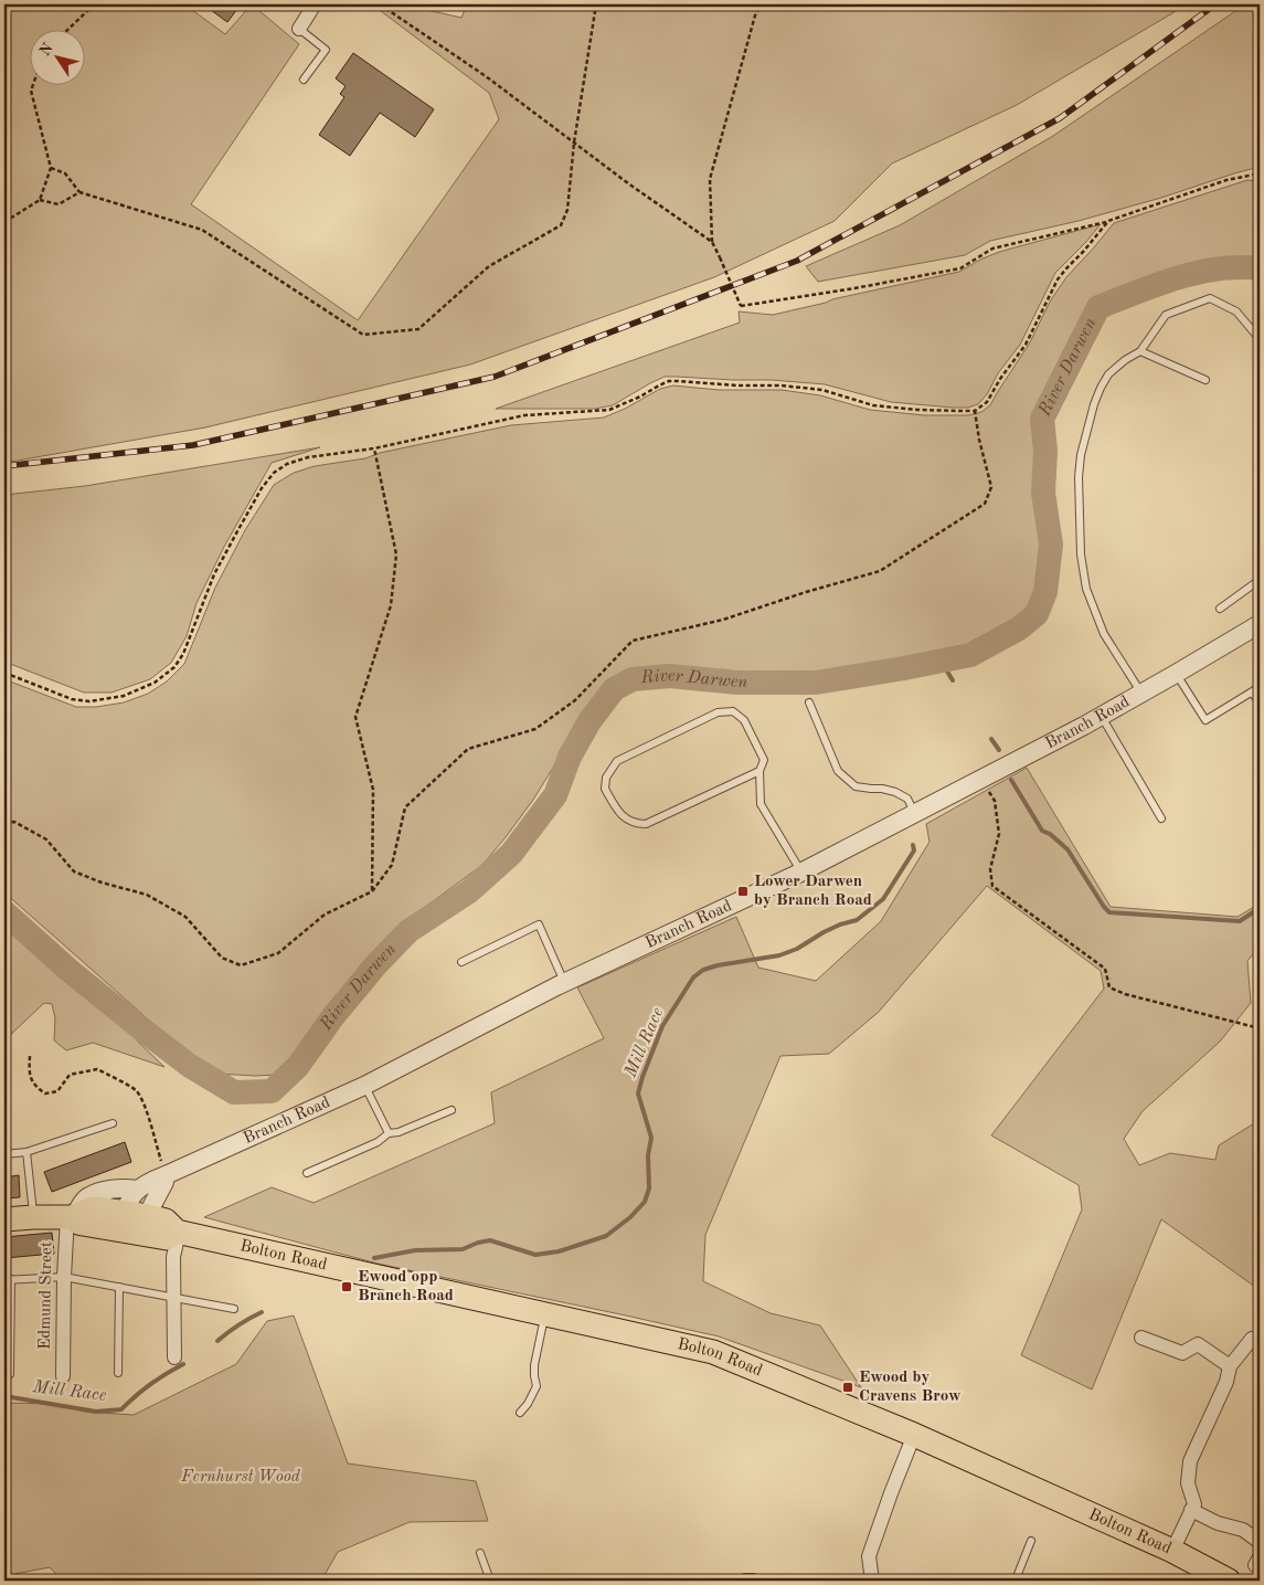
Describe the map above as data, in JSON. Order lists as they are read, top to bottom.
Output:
{
  "streets": {
    "highway": ["Bolton Road"],
    "street": ["Branch Road", "Edmund Street"]
  },
  "crossings": [
    ["Bolton Road", "Edmund Street"]
  ],
  "water": ["River Darwen", "Mill Race"],
  "parks": ["Fernhurst Wood"],
  "places": {
    "transit": ["Lower Darwen by Branch Road", "Ewood opp Branch Road", "Ewood by Cravens Brow"]
  },
  "north": "top left"
}
